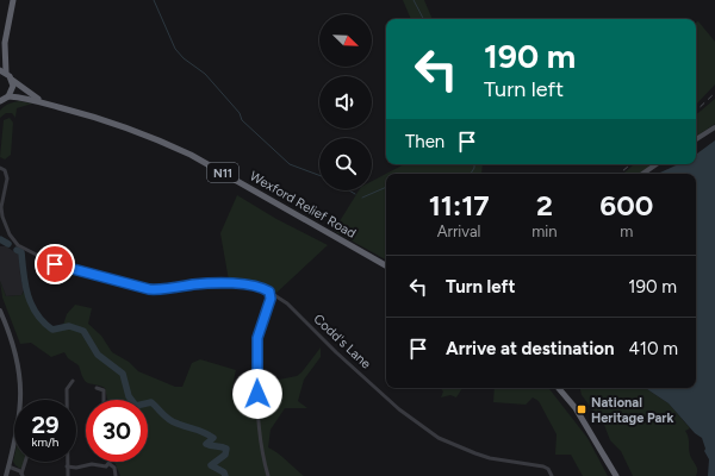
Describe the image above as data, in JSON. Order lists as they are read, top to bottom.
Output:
{
  "streets": {
    "highway": ["N11", "Wexford Relief Road"],
    "street": ["Codd's Lane"]
  },
  "places": {
    "transit": ["National Heritage Park"]
  },
  "north": "bottom right",
  "page": {
    "turn": ["190 m", "Turn left"],
    "then": "Then",
    "eta": [
      "11:17",
      "Arrival",
      "2",
      "min",
      "600",
      "m"
    ],
    "list": [
      {
        "name": "Turn left",
        "value": "190 m"
      },
      {
        "name": "Arrive at destination",
        "value": "410 m"
      }
    ],
    "speed": "29 km/h",
    "limit": "30"
  }
}
